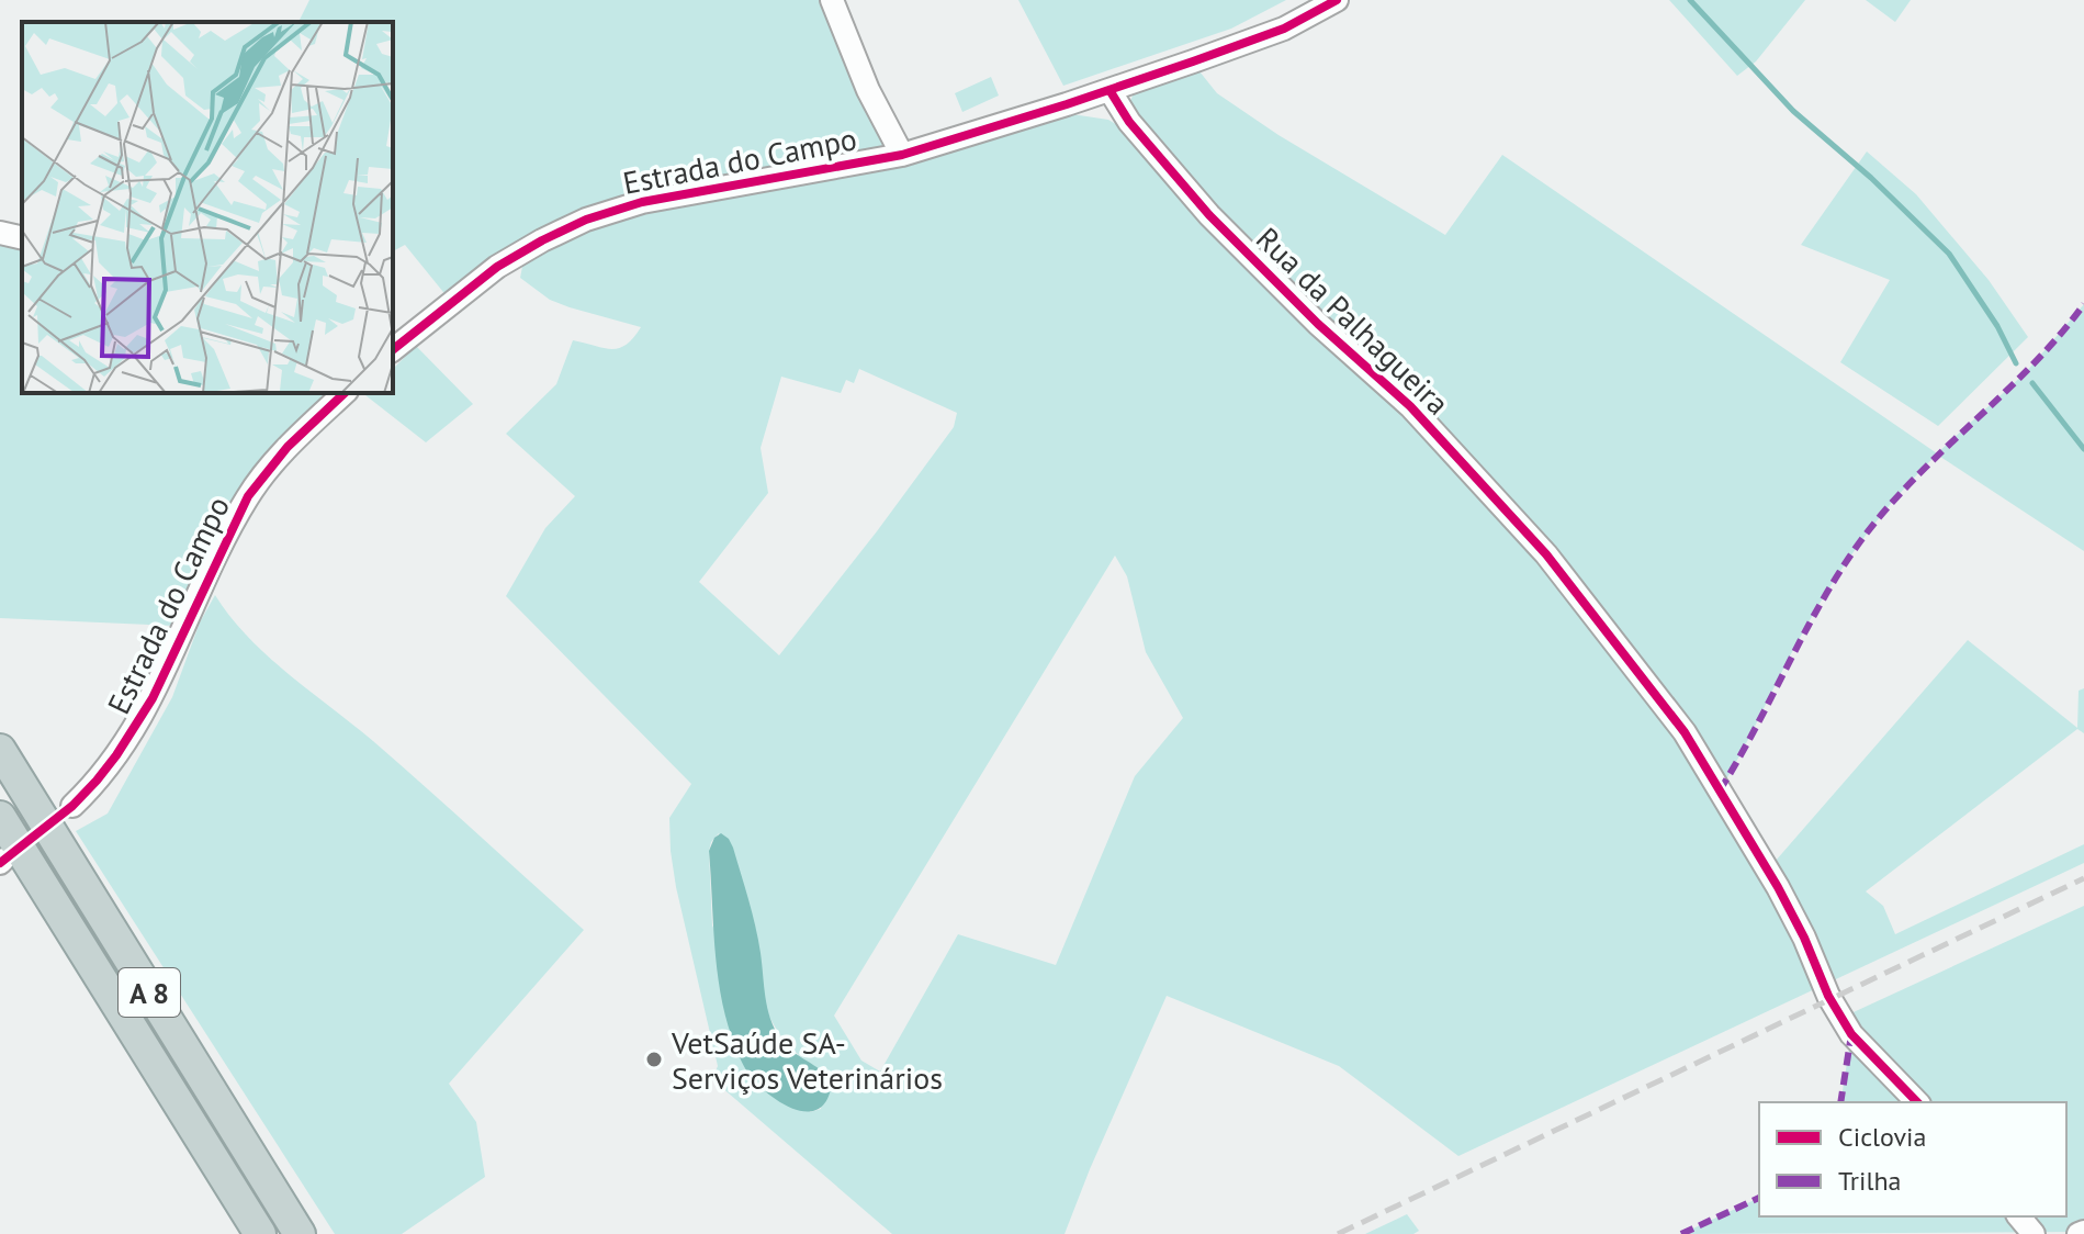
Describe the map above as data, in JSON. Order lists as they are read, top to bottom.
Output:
{
  "streets": {
    "highway": ["A 8"],
    "street": ["Estrada do Campo", "Rua da Palhagueira"]
  },
  "crossings": [
    ["Estrada do Campo", "Rua da Palhagueira"]
  ],
  "places": ["VetSaúde SA- Serviços Veterinários"],
  "legend": ["Ciclovia", "Trilha"]
}
